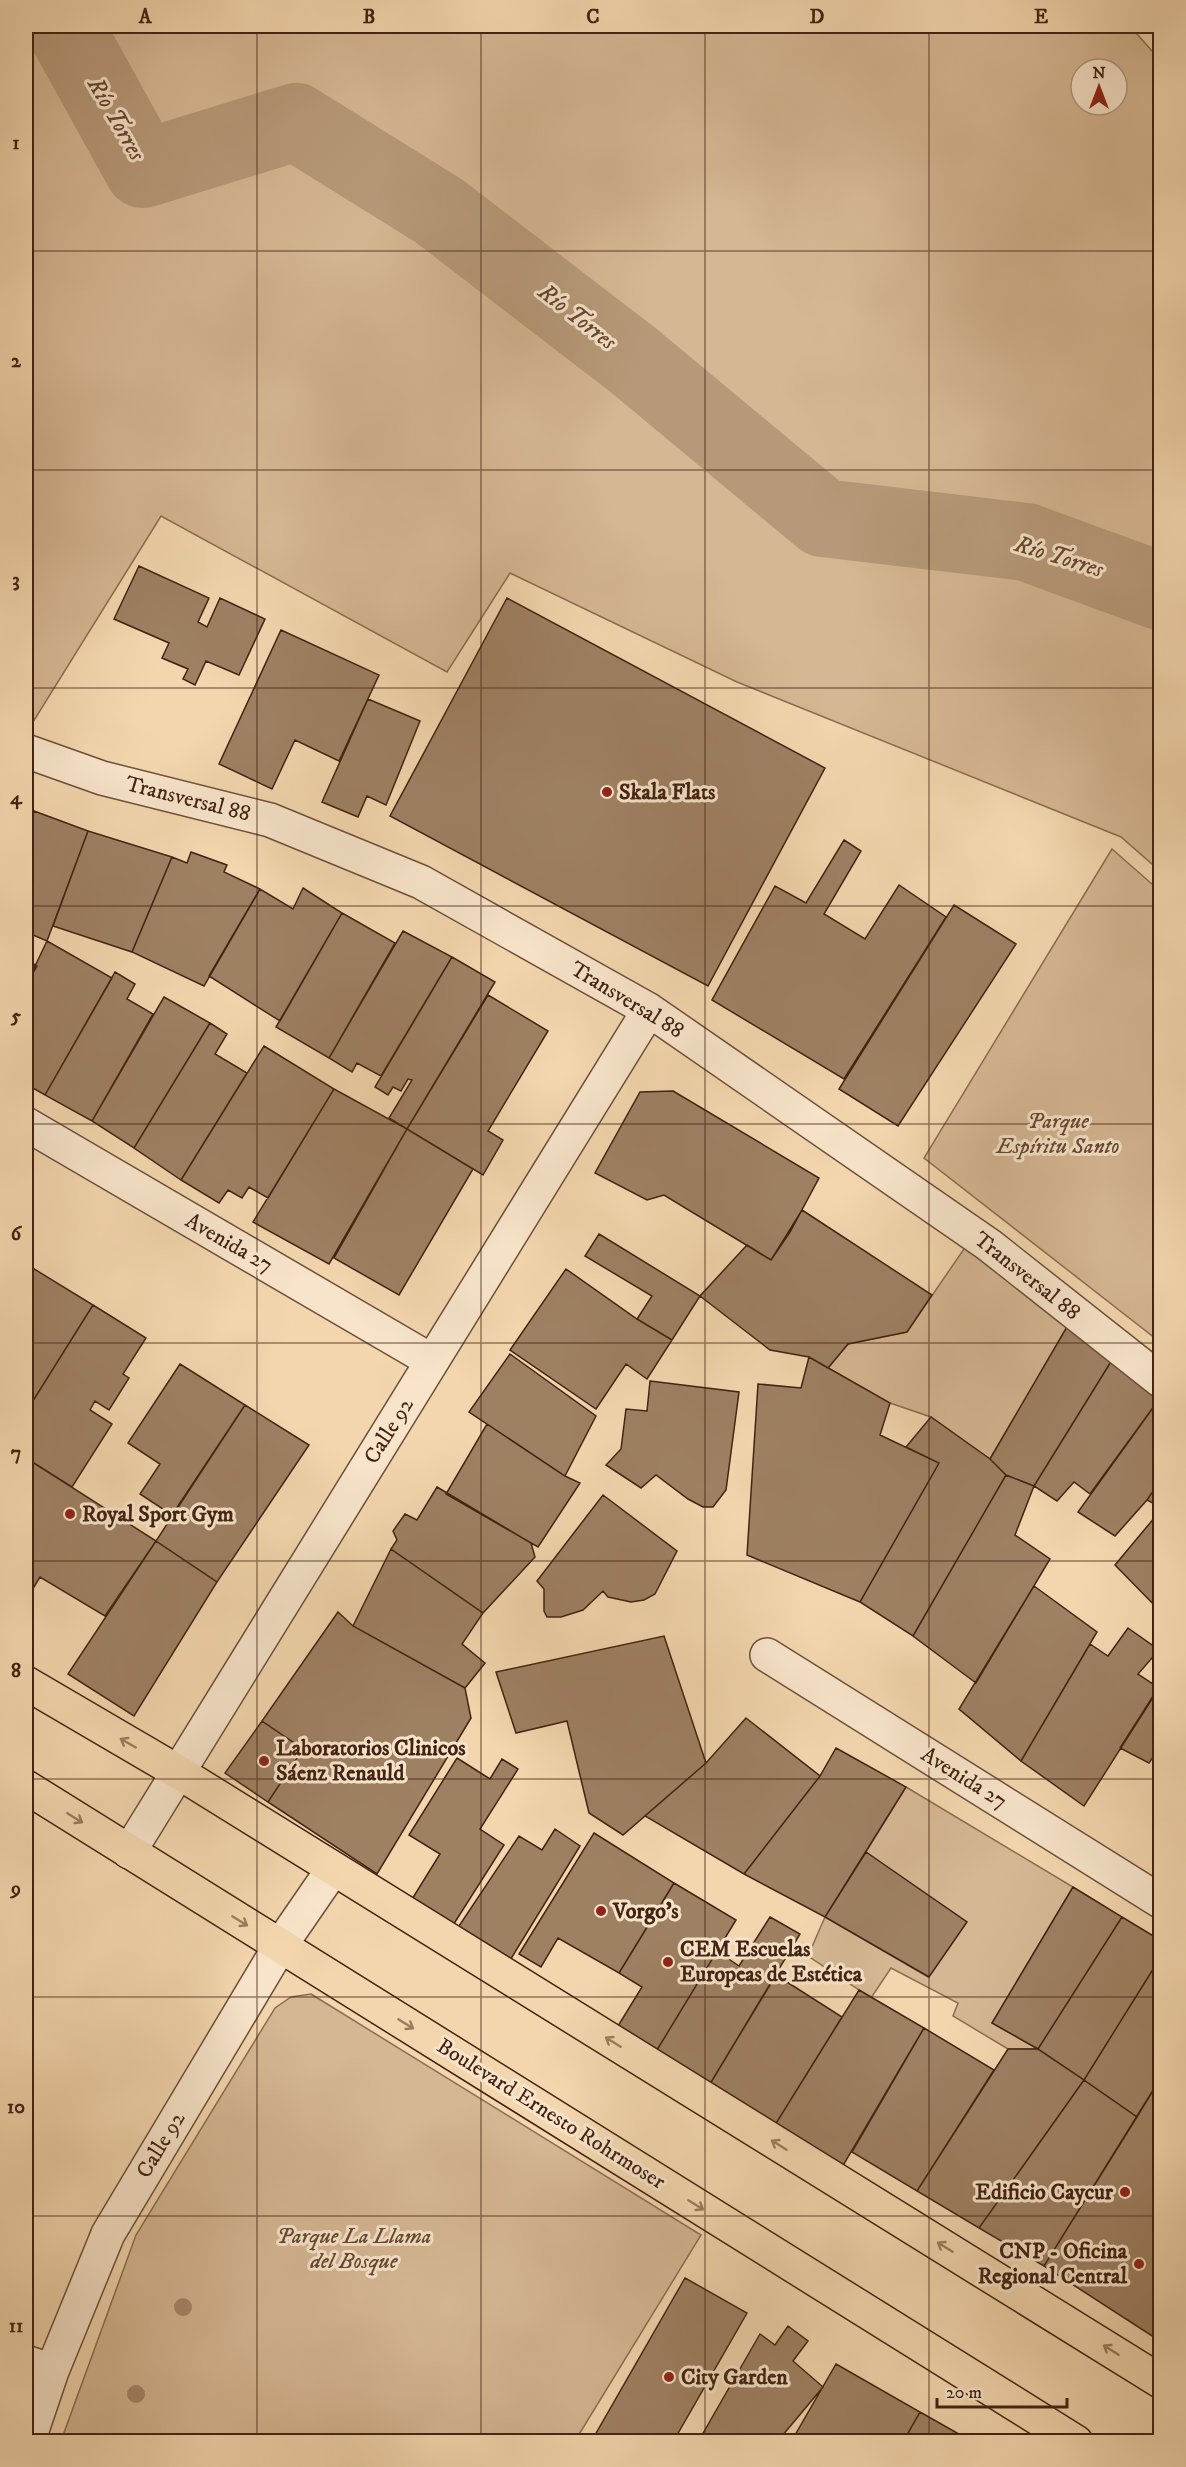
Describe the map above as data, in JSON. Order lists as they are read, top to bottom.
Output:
{
  "streets": {
    "main road": ["Boulevard Ernesto Rohrmoser"],
    "street": ["Transversal 88", "Avenida 27", "Calle 92"]
  },
  "crossings": [
    ["Transversal 88", "Calle 92"],
    ["Avenida 27", "Calle 92"],
    ["Calle 92", "Boulevard Ernesto Rohrmoser"]
  ],
  "water": ["Río Torres"],
  "parks": ["Parque Espíritu Santo", "Parque La Llama del Bosque"],
  "places": [
    "Skala Flats",
    "Royal Sport Gym",
    "Laboratorios Clinicos Sáenz Renauld",
    "Vorgo's",
    "CEM Escuelas Europeas de Estética",
    "Edificio Caycur",
    "CNP - Oficina Regional Central",
    "City Garden"
  ],
  "scale_bar": "20 m",
  "north": "top",
  "grid": {
    "columns": [
      "A",
      "B",
      "C",
      "D",
      "E"
    ],
    "rows": [
      "1",
      "2",
      "3",
      "4",
      "5",
      "6",
      "7",
      "8",
      "9",
      "10",
      "11"
    ]
  }
}
